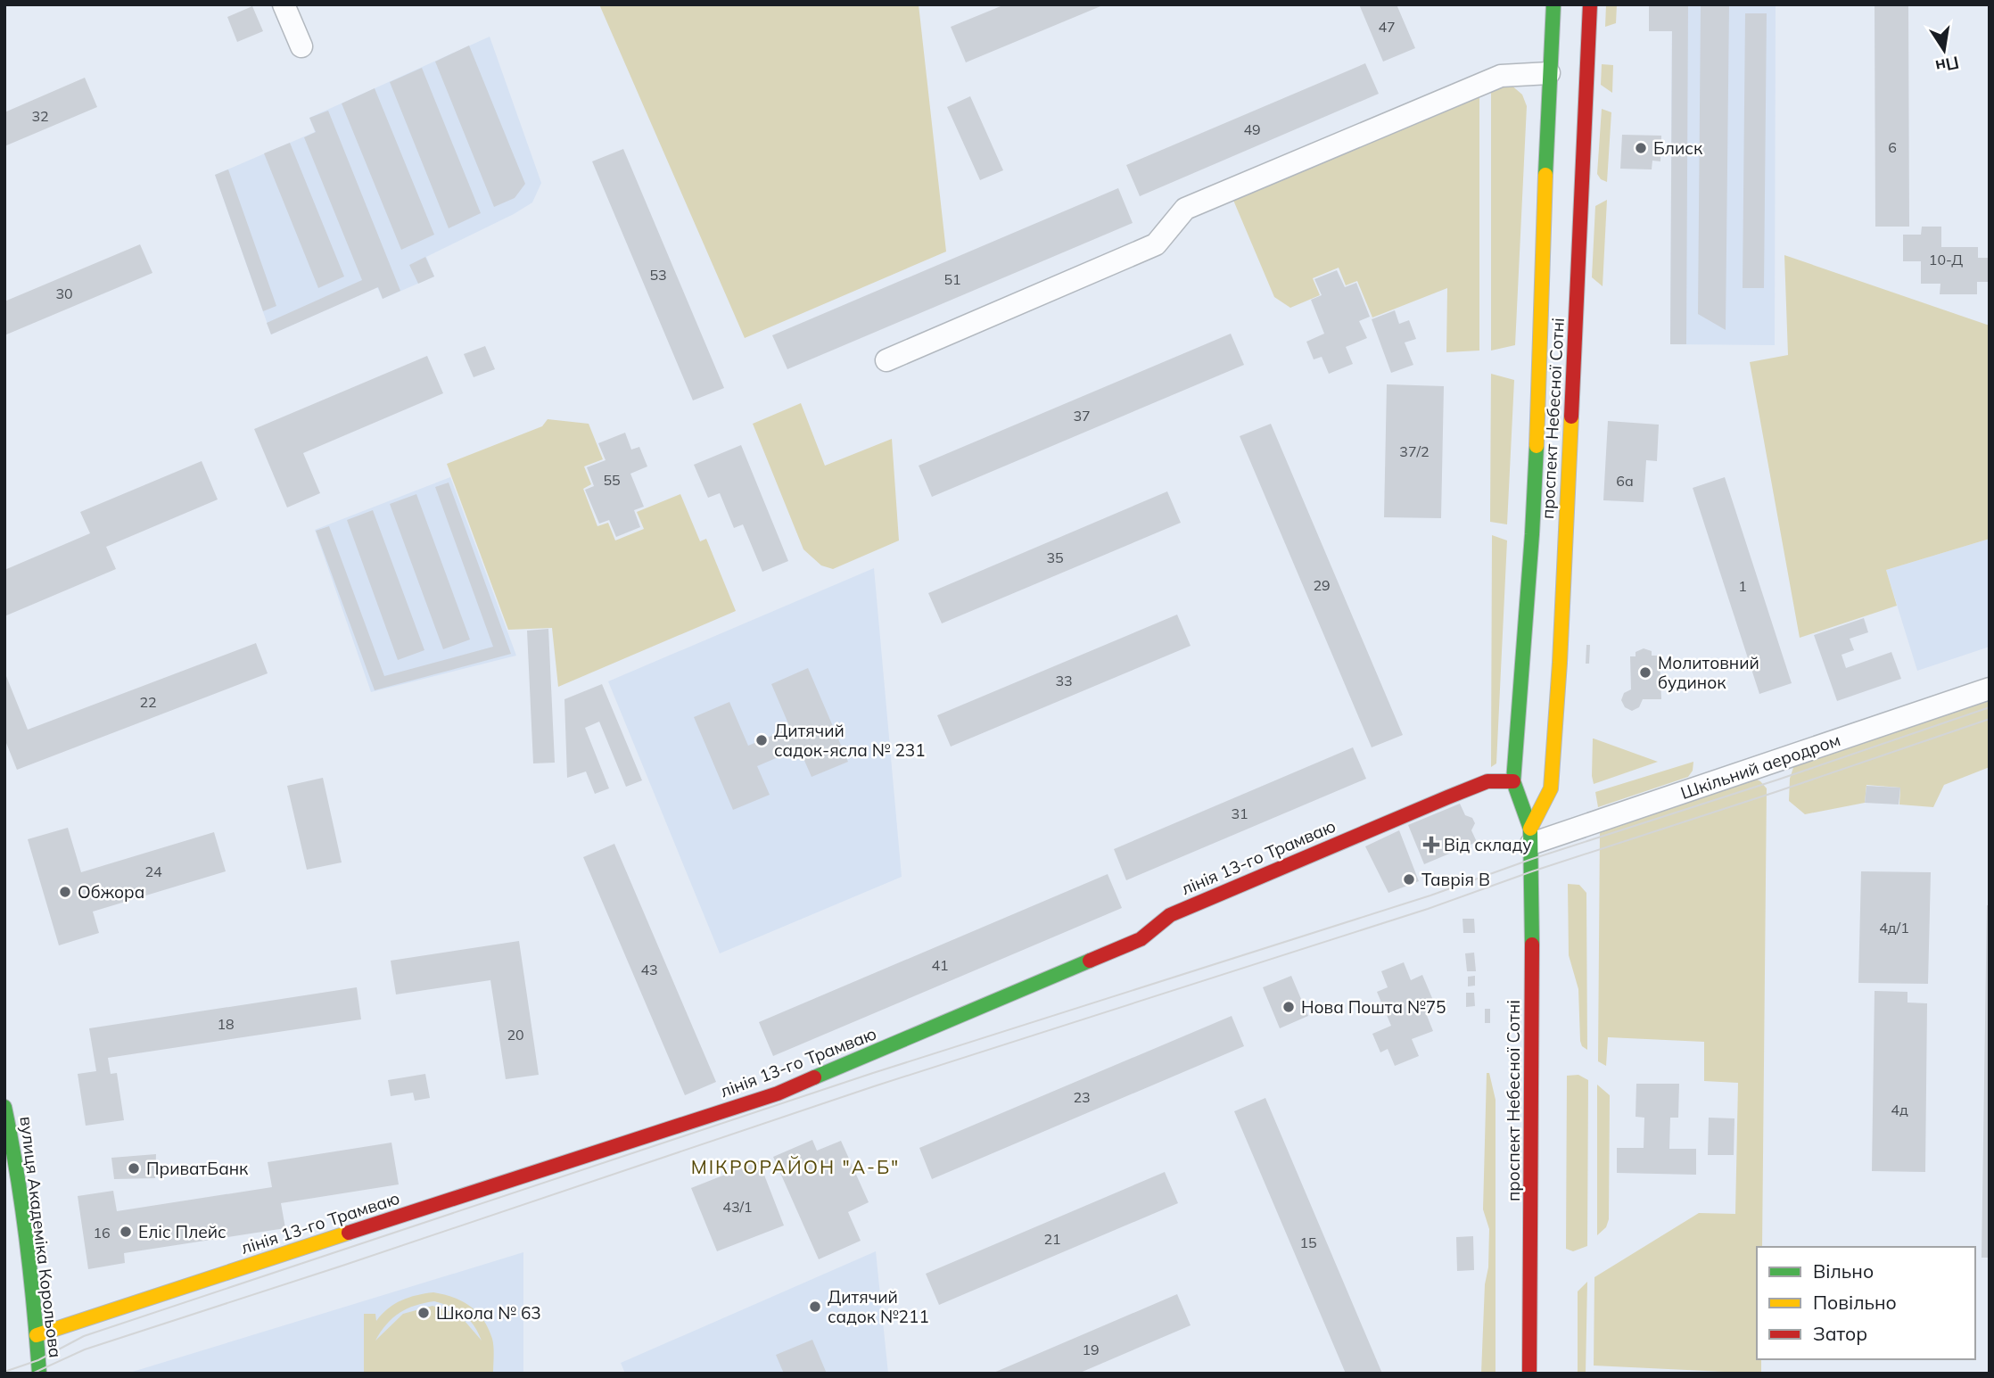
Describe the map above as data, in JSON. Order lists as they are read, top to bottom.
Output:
{
  "streets": {
    "main road": ["проспект Небесної Сотні", "лінія 13-го Трамваю", "вулиця Академіка Корольова"],
    "street": ["Шкільний аеродром"]
  },
  "crossings": [
    ["проспект Небесної Сотні", "Шкільний аеродром"],
    ["проспект Небесної Сотні", "лінія 13-го Трамваю"],
    ["лінія 13-го Трамваю", "вулиця Академіка Корольова"]
  ],
  "districts": ["МІКРОРАЙОН \"А-Б\""],
  "places": {
    "other": [
      "Блиск",
      "Молитовний будинок",
      "Дитячий садок-ясла № 231",
      "Таврія В",
      "Обжора",
      "Нова Пошта №75",
      "ПриватБанк",
      "Еліс Плейс",
      "Дитячий садок №211",
      "Школа № 63"
    ],
    "health": ["Від складу"]
  },
  "house_numbers": [
    "47",
    "32",
    "49",
    "6",
    "10-Д",
    "53",
    "51",
    "30",
    "37",
    "37/2",
    "55",
    "6а",
    "35",
    "29",
    "1",
    "33",
    "22",
    "31",
    "24",
    "4д/1",
    "41",
    "43",
    "18",
    "20",
    "23",
    "4д",
    "43/1",
    "16",
    "21",
    "15",
    "19"
  ],
  "legend": ["Вільно", "Повільно", "Затор"],
  "north": "bottom"
}
